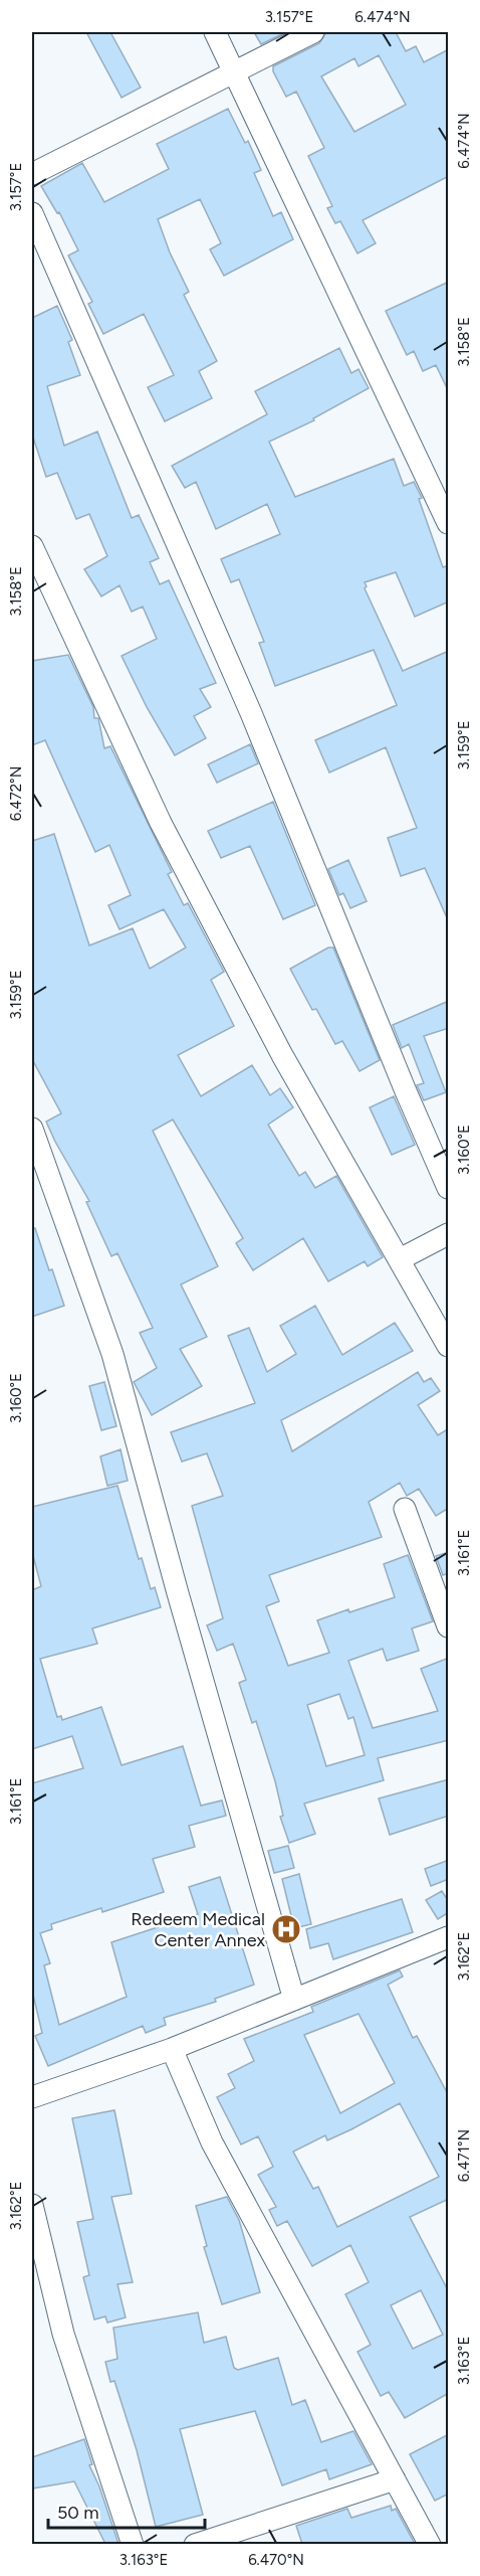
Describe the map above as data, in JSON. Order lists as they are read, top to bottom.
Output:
{
  "places": {
    "hospital": ["Redeem Medical Center Annex"]
  },
  "scale_bar": "50 m",
  "coordinates": [
    "3.157°E",
    "6.474°N",
    "3.158°E",
    "3.159°E",
    "6.472°N",
    "3.160°E",
    "3.161°E",
    "3.162°E",
    "6.471°N",
    "3.163°E",
    "6.470°N"
  ]
}
